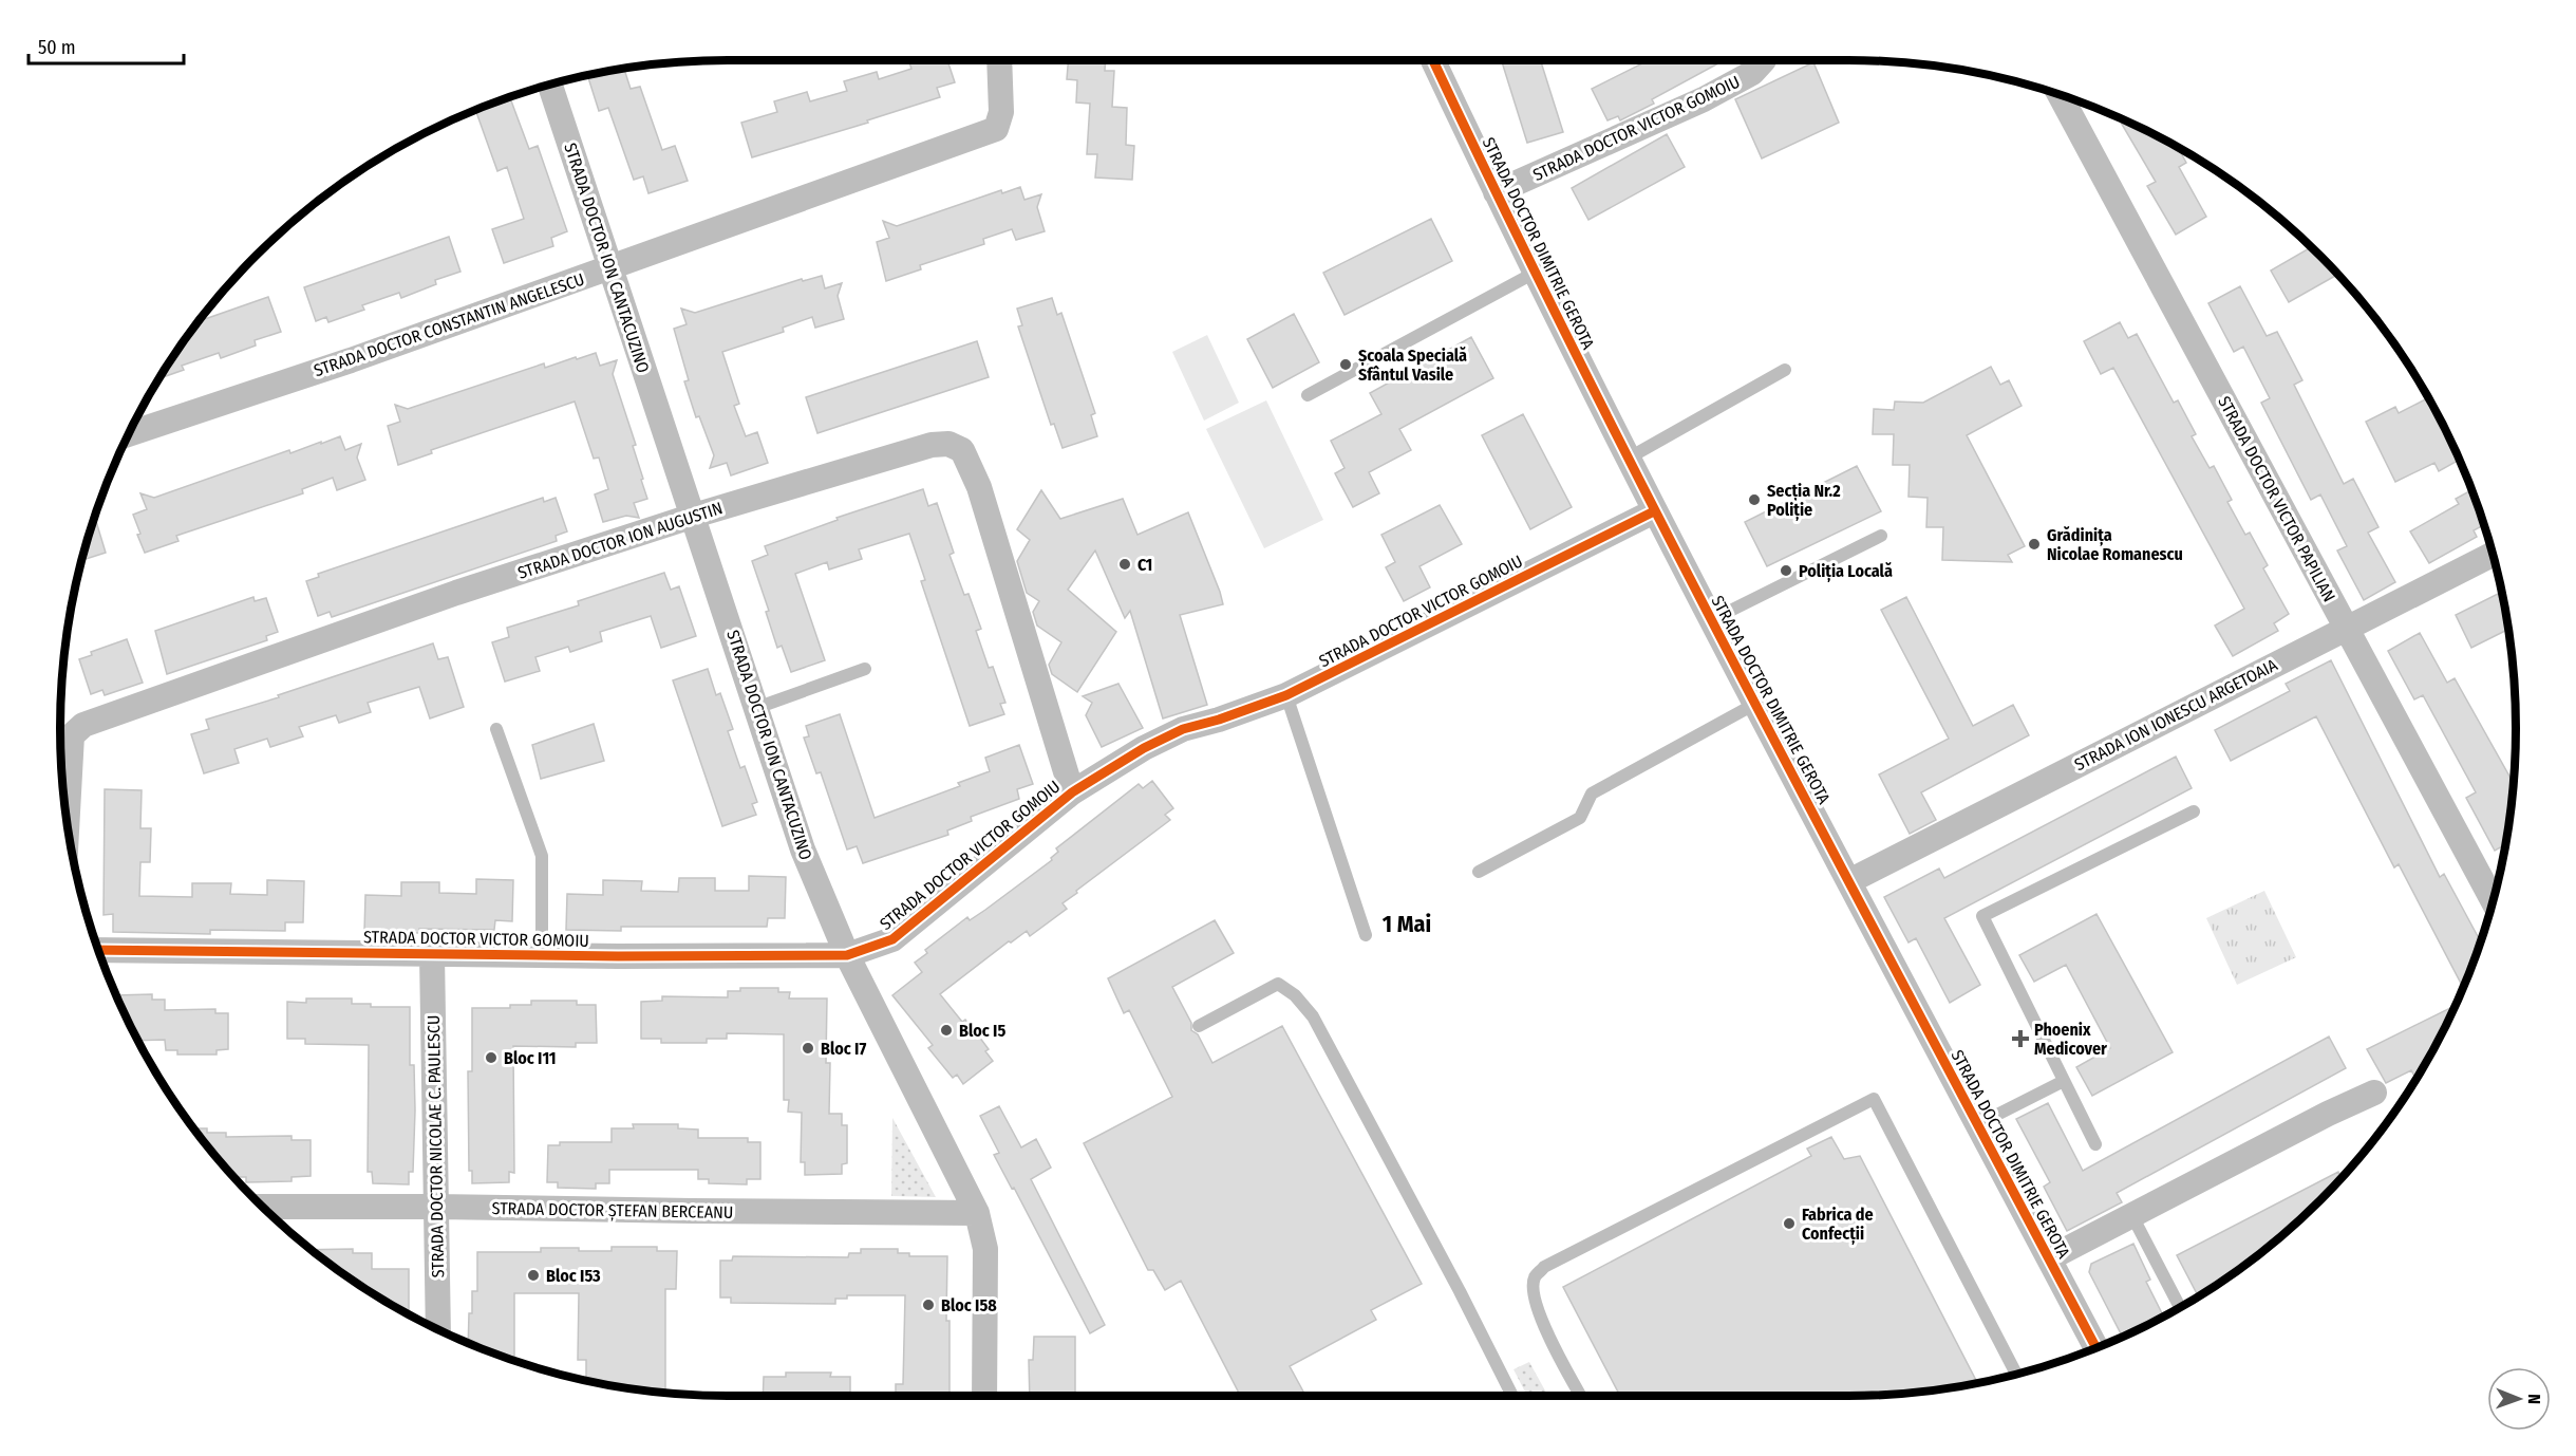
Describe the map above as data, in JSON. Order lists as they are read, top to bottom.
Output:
{
  "streets": {
    "street": [
      "STRADA DOCTOR VICTOR GOMOIU",
      "STRADA DOCTOR DIMITRIE GEROTA",
      "STRADA DOCTOR ION CANTACUZINO",
      "STRADA DOCTOR CONSTANTIN ANGELESCU",
      "STRADA DOCTOR VICTOR PAPILIAN",
      "STRADA DOCTOR ION AUGUSTIN",
      "STRADA ION IONESCU ARGETOAIA",
      "STRADA DOCTOR NICOLAE C. PAULESCU",
      "STRADA DOCTOR ȘTEFAN BERCEANU"
    ]
  },
  "crossings": [
    ["STRADA DOCTOR VICTOR GOMOIU", "STRADA DOCTOR DIMITRIE GEROTA"],
    ["STRADA DOCTOR VICTOR GOMOIU", "STRADA DOCTOR ION CANTACUZINO"],
    ["STRADA DOCTOR VICTOR GOMOIU", "STRADA DOCTOR ION AUGUSTIN"],
    ["STRADA DOCTOR VICTOR GOMOIU", "STRADA DOCTOR NICOLAE C. PAULESCU"],
    ["STRADA DOCTOR DIMITRIE GEROTA", "STRADA ION IONESCU ARGETOAIA"],
    ["STRADA DOCTOR ION CANTACUZINO", "STRADA DOCTOR CONSTANTIN ANGELESCU"],
    ["STRADA DOCTOR ION CANTACUZINO", "STRADA DOCTOR ION AUGUSTIN"],
    ["STRADA DOCTOR ION CANTACUZINO", "STRADA DOCTOR ȘTEFAN BERCEANU"],
    ["STRADA DOCTOR VICTOR PAPILIAN", "STRADA ION IONESCU ARGETOAIA"],
    ["STRADA DOCTOR NICOLAE C. PAULESCU", "STRADA DOCTOR ȘTEFAN BERCEANU"]
  ],
  "districts": ["1 Mai"],
  "places": {
    "other": [
      "Școala Specială Sfântul Vasile",
      "Secția Nr.2 Poliție",
      "Grădinița Nicolae Romanescu",
      "C1",
      "Poliția Locală",
      "Bloc I5",
      "Bloc I7",
      "Bloc I11",
      "Fabrica de Confecții",
      "Bloc I53",
      "Bloc I58"
    ],
    "health": ["Phoenix Medicover"]
  },
  "scale_bar": "50 m",
  "north": "right"
}
